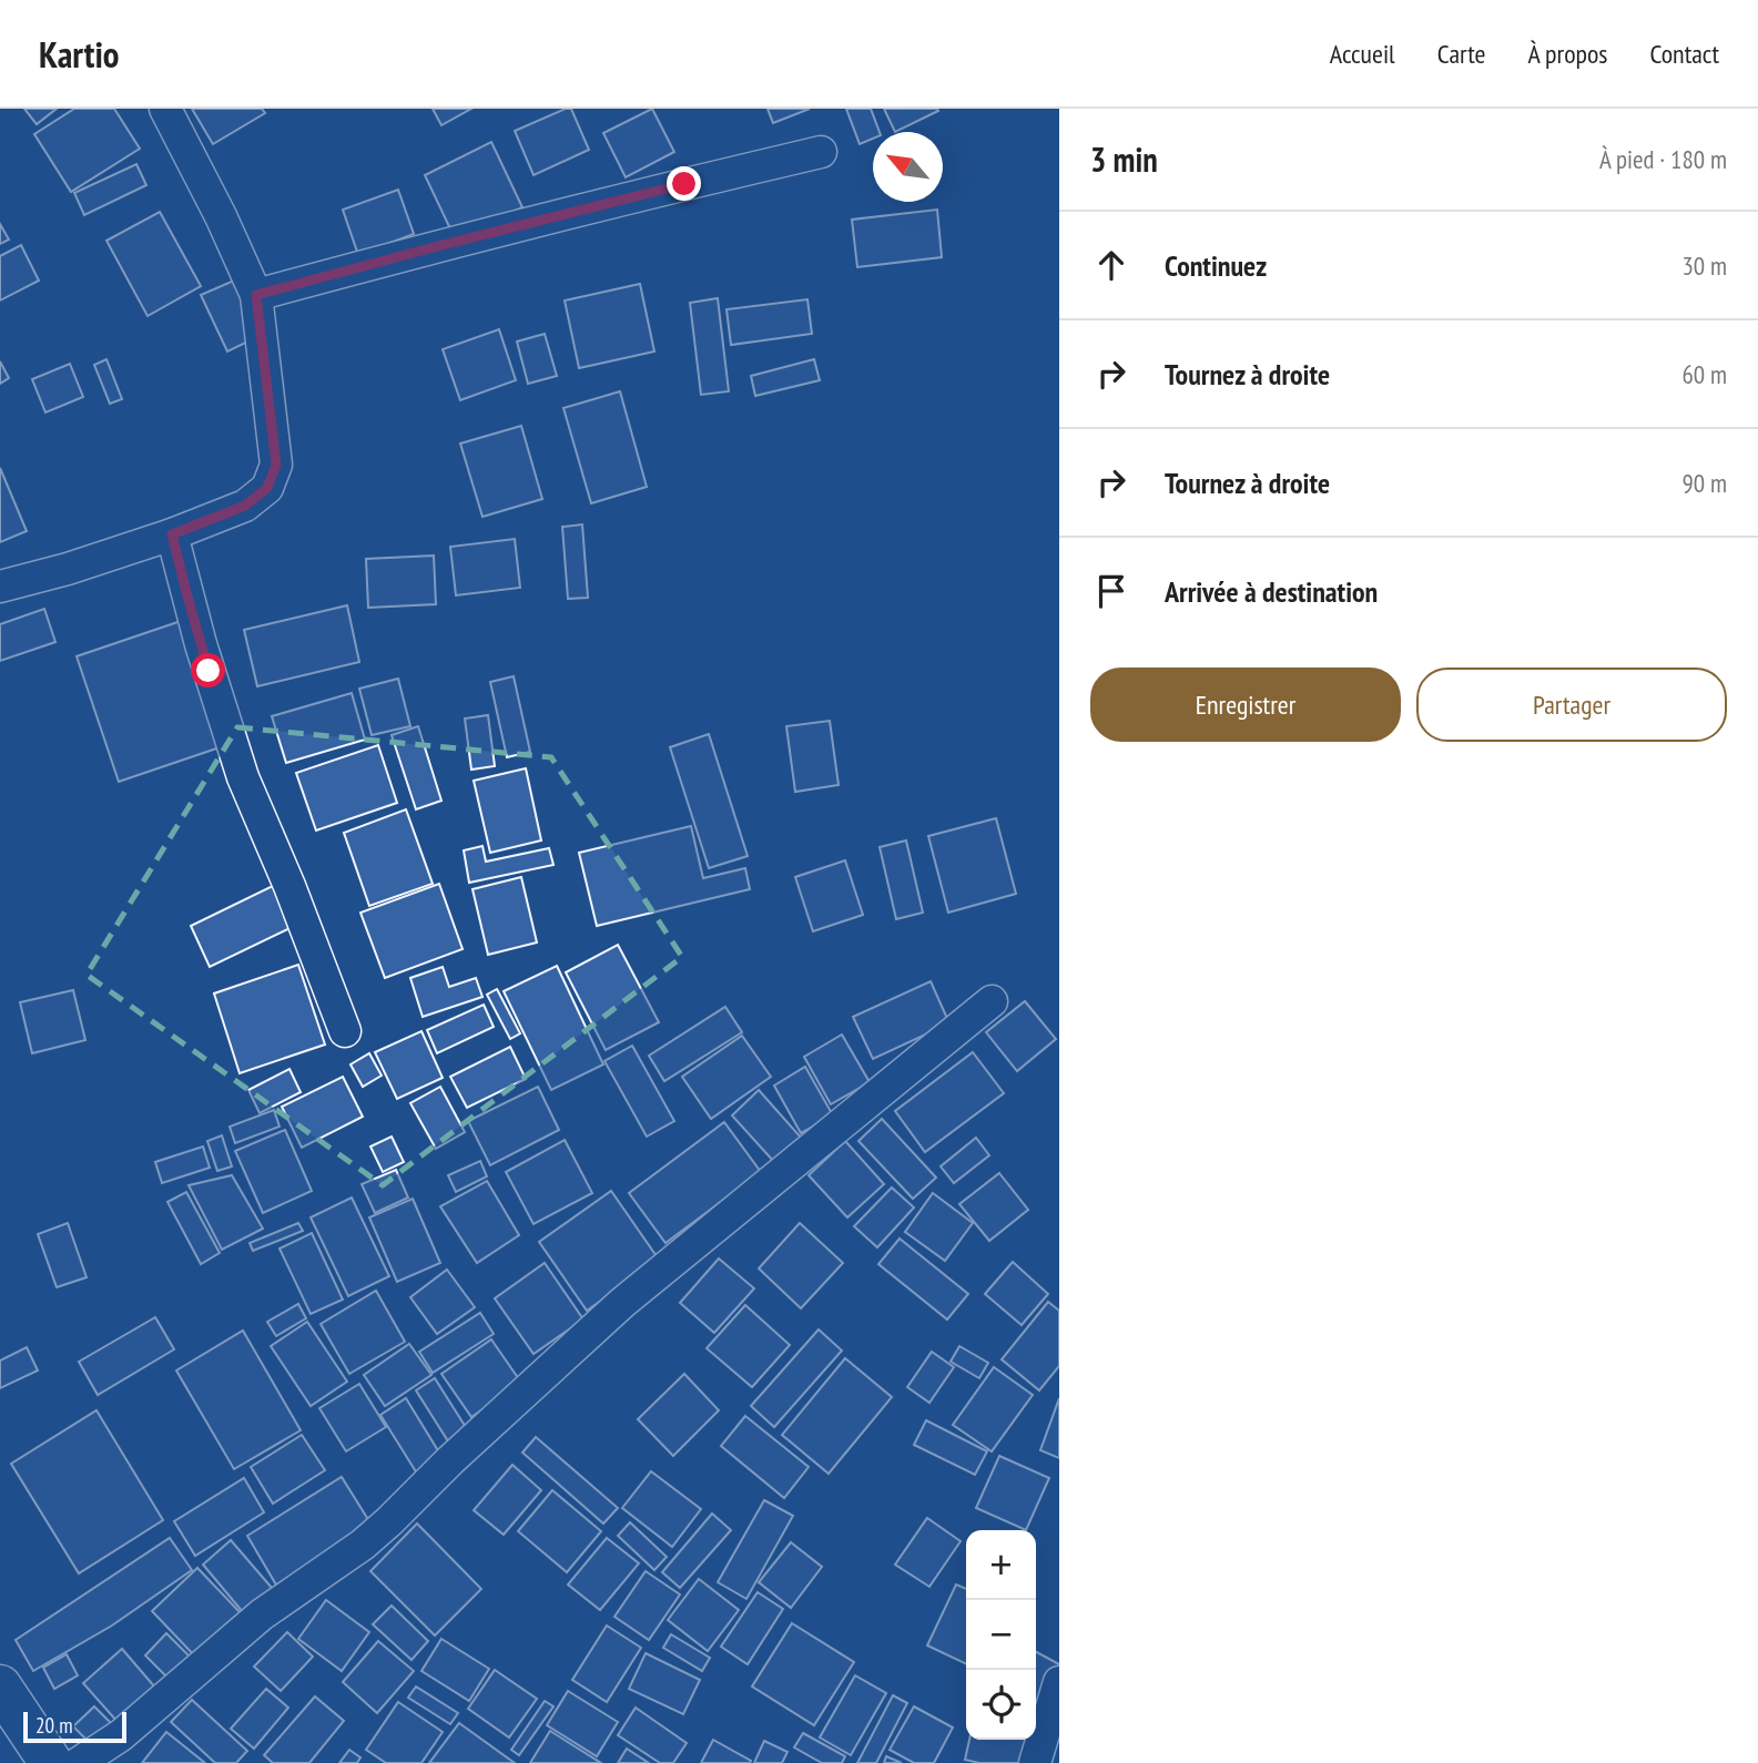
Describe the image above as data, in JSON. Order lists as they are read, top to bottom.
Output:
{
  "scale_bar": "20 m",
  "north": "top left",
  "page": {
    "header": "Kartio",
    "nav": [
      "Accueil",
      "Carte",
      "À propos",
      "Contact"
    ],
    "heading": ["3 min", "À pied · 180 m"],
    "list": [
      ["Continuez", "30 m"],
      ["Tournez à droite", "60 m"],
      ["Tournez à droite", "90 m"],
      "Arrivée à destination"
    ],
    "buttons": ["Enregistrer", "Partager"],
    "map_buttons": ["+", "−"],
    "scale": "20 m"
  }
}
